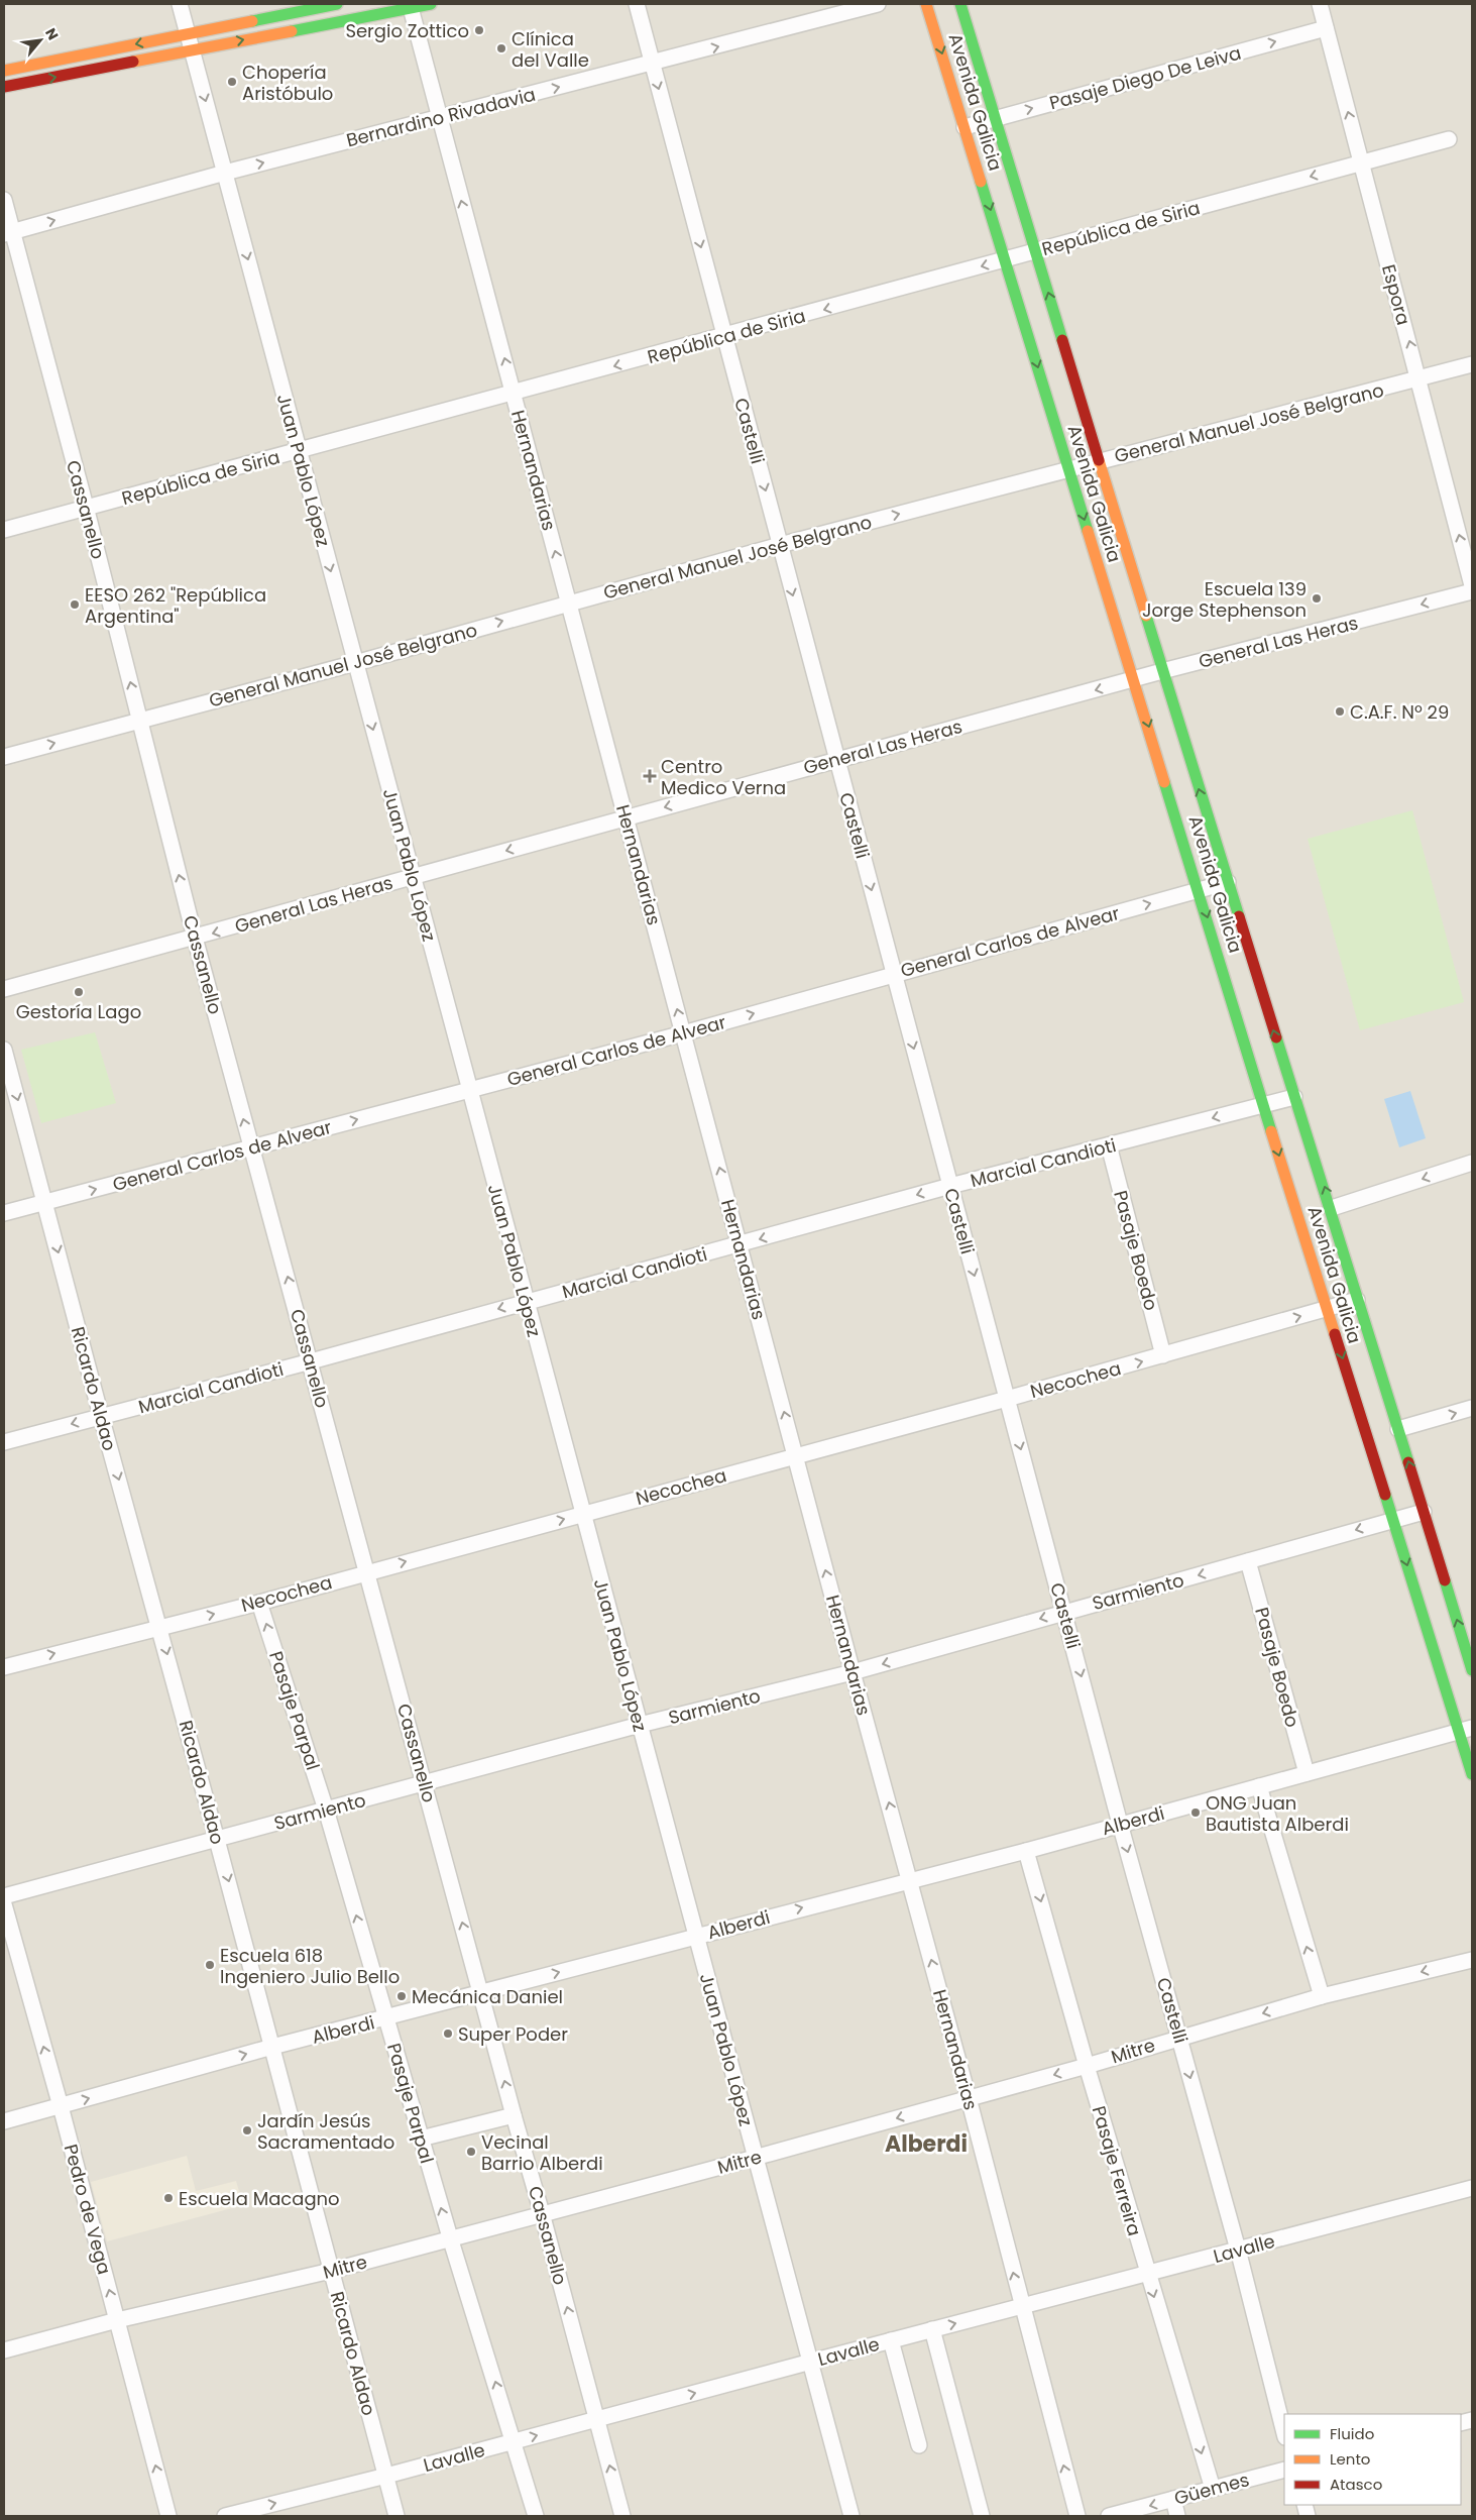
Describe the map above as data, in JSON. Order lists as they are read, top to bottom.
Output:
{
  "streets": {
    "main road": ["Avenida Galicia"],
    "street": [
      "Pasaje Diego De Leiva",
      "Bernardino Rivadavia",
      "República de Siria",
      "Espora",
      "General Manuel José Belgrano",
      "Castelli",
      "Juan Pablo López",
      "Hernandarias",
      "Cassanello",
      "General Las Heras",
      "General Carlos de Alvear",
      "Marcial Candioti",
      "Pasaje Boedo",
      "Necochea",
      "Ricardo Aldao",
      "Sarmiento",
      "Pasaje Parpal",
      "Alberdi",
      "Mitre",
      "Pasaje Ferreira",
      "Pedro de Vega",
      "Lavalle",
      "Güemes"
    ]
  },
  "crossings": [
    ["Pasaje Diego De Leiva", "Avenida Galicia"],
    ["Pasaje Diego De Leiva", "Espora"],
    ["Avenida Galicia", "República de Siria"],
    ["Avenida Galicia", "General Manuel José Belgrano"],
    ["Avenida Galicia", "General Las Heras"],
    ["Avenida Galicia", "General Carlos de Alvear"],
    ["Avenida Galicia", "Marcial Candioti"],
    ["Avenida Galicia", "Necochea"],
    ["Avenida Galicia", "Sarmiento"],
    ["Avenida Galicia", "Alberdi"],
    ["Bernardino Rivadavia", "Castelli"],
    ["Bernardino Rivadavia", "Juan Pablo López"],
    ["Bernardino Rivadavia", "Hernandarias"],
    ["Bernardino Rivadavia", "Cassanello"],
    ["República de Siria", "Espora"],
    ["República de Siria", "Castelli"],
    ["República de Siria", "Juan Pablo López"],
    ["República de Siria", "Hernandarias"],
    ["República de Siria", "Cassanello"],
    ["Espora", "General Manuel José Belgrano"],
    ["General Manuel José Belgrano", "Castelli"],
    ["General Manuel José Belgrano", "Juan Pablo López"],
    ["General Manuel José Belgrano", "Hernandarias"],
    ["General Manuel José Belgrano", "Cassanello"],
    ["Castelli", "General Las Heras"],
    ["Castelli", "General Carlos de Alvear"],
    ["Castelli", "Marcial Candioti"],
    ["Castelli", "Necochea"],
    ["Castelli", "Sarmiento"],
    ["Castelli", "Alberdi"],
    ["Castelli", "Mitre"],
    ["Castelli", "Lavalle"],
    ["Juan Pablo López", "General Las Heras"],
    ["Juan Pablo López", "General Carlos de Alvear"],
    ["Juan Pablo López", "Marcial Candioti"],
    ["Juan Pablo López", "Necochea"],
    ["Juan Pablo López", "Sarmiento"],
    ["Juan Pablo López", "Alberdi"],
    ["Juan Pablo López", "Mitre"],
    ["Juan Pablo López", "Lavalle"],
    ["Hernandarias", "General Las Heras"],
    ["Hernandarias", "General Carlos de Alvear"],
    ["Hernandarias", "Marcial Candioti"],
    ["Hernandarias", "Necochea"],
    ["Hernandarias", "Sarmiento"],
    ["Hernandarias", "Alberdi"],
    ["Hernandarias", "Mitre"],
    ["Hernandarias", "Lavalle"],
    ["Cassanello", "General Las Heras"],
    ["Cassanello", "General Carlos de Alvear"],
    ["Cassanello", "Marcial Candioti"],
    ["Cassanello", "Necochea"],
    ["Cassanello", "Sarmiento"],
    ["Cassanello", "Alberdi"],
    ["Cassanello", "Mitre"],
    ["Cassanello", "Lavalle"],
    ["General Carlos de Alvear", "Ricardo Aldao"],
    ["Marcial Candioti", "Pasaje Boedo"],
    ["Marcial Candioti", "Ricardo Aldao"],
    ["Pasaje Boedo", "Necochea"],
    ["Pasaje Boedo", "Sarmiento"],
    ["Pasaje Boedo", "Alberdi"],
    ["Necochea", "Ricardo Aldao"],
    ["Necochea", "Pasaje Parpal"],
    ["Ricardo Aldao", "Sarmiento"],
    ["Ricardo Aldao", "Alberdi"],
    ["Ricardo Aldao", "Mitre"],
    ["Ricardo Aldao", "Lavalle"],
    ["Sarmiento", "Pasaje Parpal"],
    ["Pasaje Parpal", "Alberdi"],
    ["Pasaje Parpal", "Mitre"],
    ["Pasaje Parpal", "Lavalle"],
    ["Alberdi", "Pasaje Ferreira"],
    ["Alberdi", "Pedro de Vega"],
    ["Mitre", "Pasaje Ferreira"],
    ["Mitre", "Pedro de Vega"],
    ["Pasaje Ferreira", "Lavalle"],
    ["Pasaje Ferreira", "Güemes"]
  ],
  "one_way": [
    "Pasaje Diego De Leiva",
    "Bernardino Rivadavia",
    "República de Siria",
    "Espora",
    "General Manuel José Belgrano",
    "Castelli",
    "Hernandarias",
    "Cassanello",
    "General Las Heras",
    "General Carlos de Alvear",
    "Marcial Candioti",
    "Necochea",
    "Ricardo Aldao",
    "Sarmiento",
    "Pasaje Parpal",
    "Alberdi",
    "Mitre",
    "Pasaje Ferreira",
    "Pedro de Vega",
    "Lavalle",
    "Güemes"
  ],
  "districts": ["Alberdi"],
  "places": {
    "other": [
      "Sergio Zottico",
      "Clínica del Valle",
      "Chopería Aristóbulo",
      "Escuela 139 Jorge Stephenson",
      "EESO 262 \"República Argentina\"",
      "C.A.F. Nº 29",
      "Gestoría Lago",
      "ONG Juan Bautista Alberdi",
      "Escuela 618 Ingeniero Julio Bello",
      "Mecánica Daniel",
      "Super Poder",
      "Jardín Jesús Sacramentado",
      "Vecinal Barrio Alberdi",
      "Escuela Macagno"
    ],
    "health": ["Centro Medico Verna"]
  },
  "legend": ["Fluido", "Lento", "Atasco"],
  "north": "top right"
}
